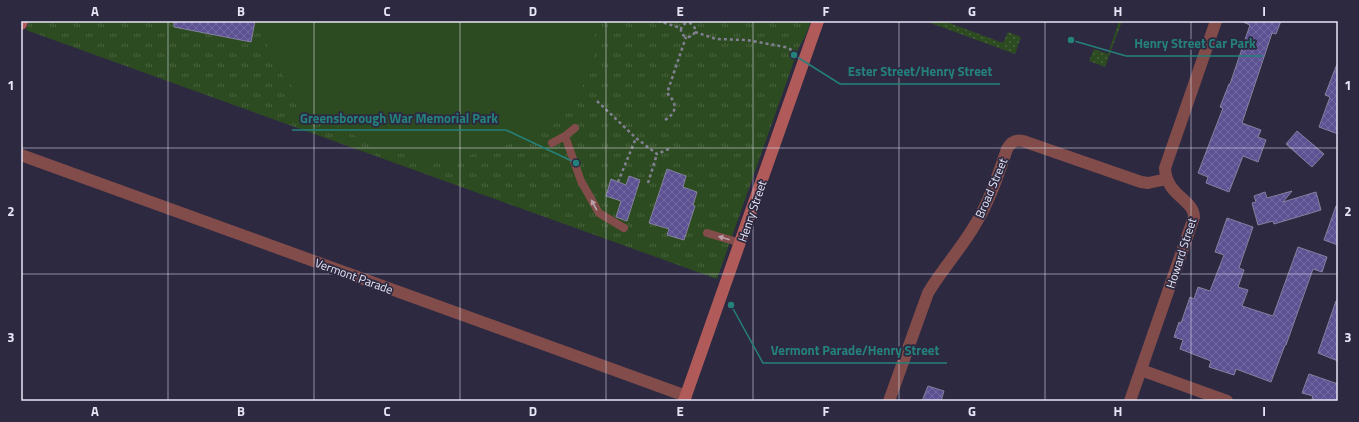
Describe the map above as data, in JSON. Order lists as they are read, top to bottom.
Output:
{
  "streets": {
    "street": [
      "Broad Street",
      "Henry Street",
      "Howard Street",
      "Vermont Parade"
    ]
  },
  "crossings": [
    ["Broad Street", "Howard Street"],
    ["Henry Street", "Vermont Parade"]
  ],
  "places": [
    "Henry Street Car Park",
    "Ester Street/Henry Street",
    "Greensborough War Memorial Park",
    "Vermont Parade/Henry Street"
  ],
  "grid": {
    "columns": [
      "A",
      "B",
      "C",
      "D",
      "E",
      "F",
      "G",
      "H",
      "I"
    ],
    "rows": ["1", "2", "3"]
  }
}
